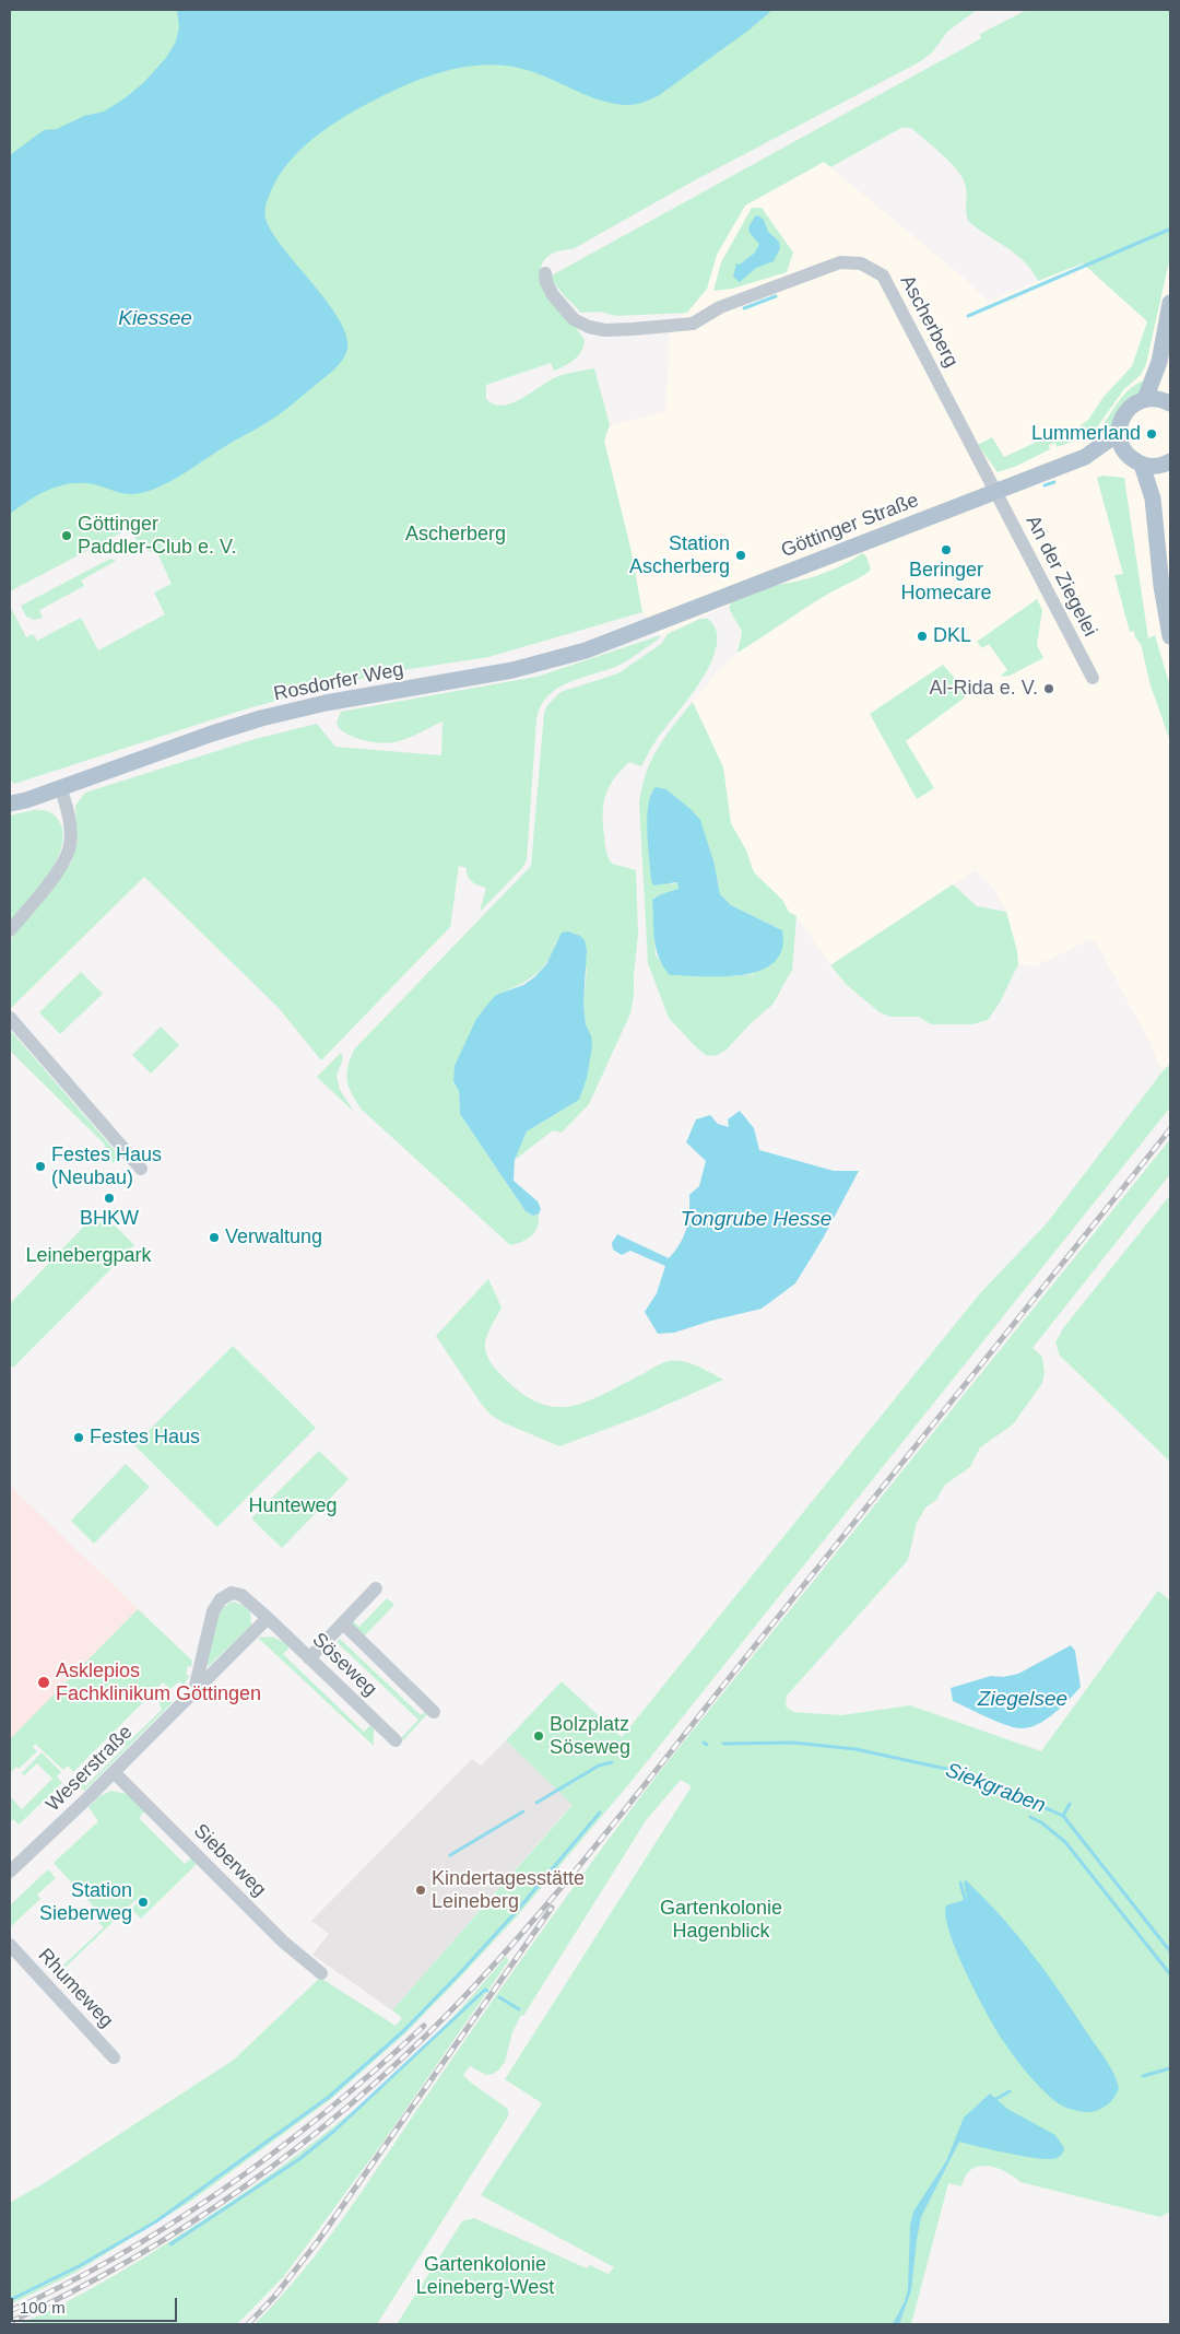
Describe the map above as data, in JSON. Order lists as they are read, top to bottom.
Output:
{
  "streets": {
    "main road": ["Göttinger Straße", "Rosdorfer Weg"],
    "street": [
      "Ascherberg",
      "An der Ziegelei",
      "Söseweg",
      "Weserstraße",
      "Sieberweg",
      "Rhumeweg"
    ]
  },
  "crossings": [
    ["Ascherberg", "Göttinger Straße"],
    ["Ascherberg", "An der Ziegelei"],
    ["Göttinger Straße", "An der Ziegelei"],
    ["Göttinger Straße", "Rosdorfer Weg"],
    ["Söseweg", "Weserstraße"],
    ["Weserstraße", "Sieberweg"]
  ],
  "water": [
    "Kiessee",
    "Tongrube Hesse",
    "Ziegelsee",
    "Siekgraben"
  ],
  "parks": [
    "Ascherberg",
    "Leinebergpark",
    "Hunteweg",
    "Gartenkolonie Hagenblick",
    "Gartenkolonie Leineberg-West"
  ],
  "places": [
    "Lummerland",
    "Göttinger Paddler-Club e. V.",
    "Beringer Homecare",
    "Station Ascherberg",
    "DKL",
    "Al-Rida e. V.",
    "Festes Haus (Neubau)",
    "BHKW",
    "Verwaltung",
    "Festes Haus",
    "Asklepios Fachklinikum Göttingen",
    "Bolzplatz Söseweg",
    "Kindertagesstätte Leineberg",
    "Station Sieberweg"
  ],
  "scale_bar": "100 m"
}
